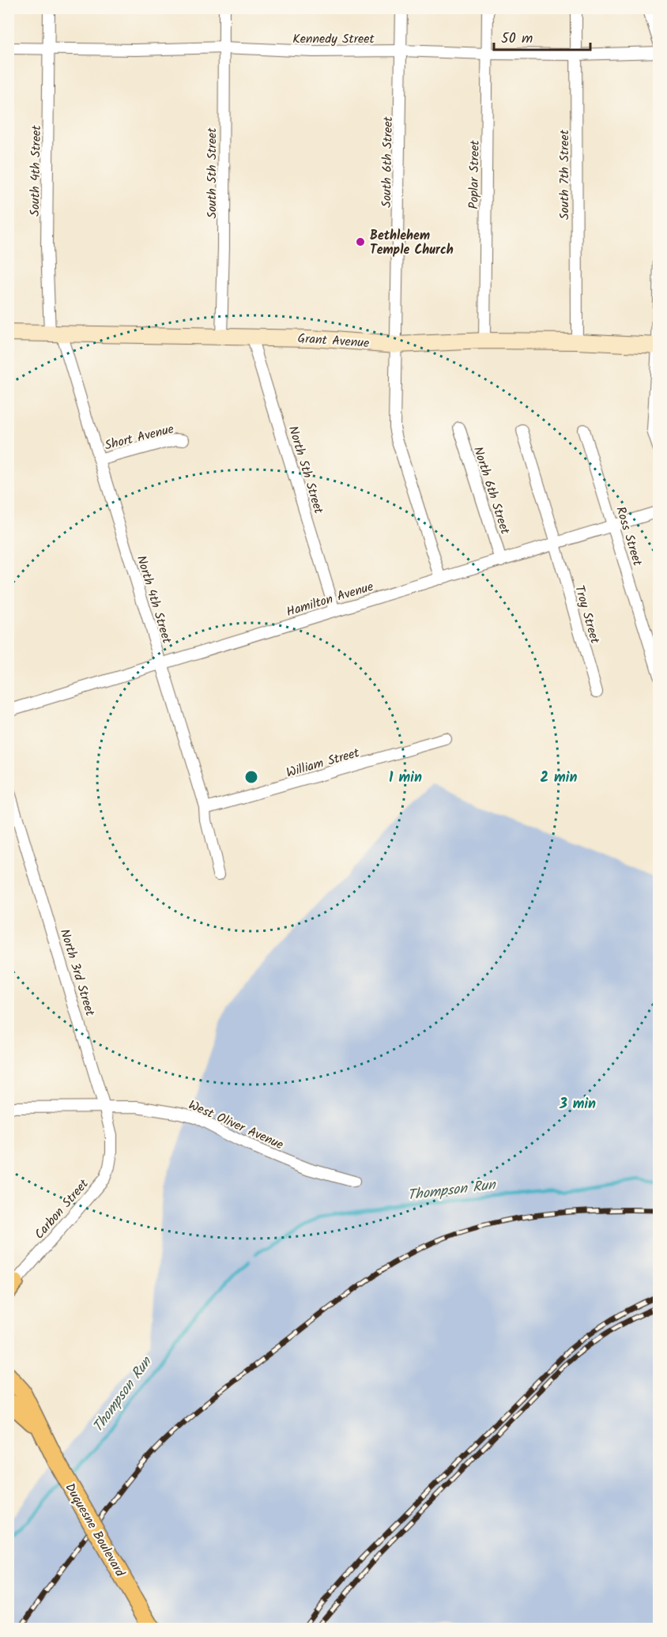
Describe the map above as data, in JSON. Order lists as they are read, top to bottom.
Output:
{
  "streets": {
    "main road": ["Duquesne Boulevard"],
    "street": [
      "Kennedy Street",
      "South 6th Street",
      "South 4th Street",
      "South 5th Street",
      "Poplar Street",
      "South 7th Street",
      "Grant Avenue",
      "Short Avenue",
      "North 5th Street",
      "North 6th Street",
      "Ross Street",
      "Hamilton Avenue",
      "North 4th Street",
      "Troy Street",
      "William Street",
      "North 3rd Street",
      "West Oliver Avenue",
      "Carbon Street"
    ]
  },
  "crossings": [
    ["Kennedy Street", "South 6th Street"],
    ["Kennedy Street", "South 4th Street"],
    ["Kennedy Street", "South 5th Street"],
    ["Kennedy Street", "Poplar Street"],
    ["Kennedy Street", "South 7th Street"],
    ["South 6th Street", "Grant Avenue"],
    ["South 4th Street", "Grant Avenue"],
    ["South 4th Street", "North 4th Street"],
    ["South 5th Street", "Grant Avenue"],
    ["Poplar Street", "Grant Avenue"],
    ["South 7th Street", "Grant Avenue"],
    ["Grant Avenue", "North 5th Street"],
    ["Grant Avenue", "North 4th Street"],
    ["Short Avenue", "North 4th Street"],
    ["North 5th Street", "Hamilton Avenue"],
    ["North 6th Street", "Hamilton Avenue"],
    ["Ross Street", "Hamilton Avenue"],
    ["Hamilton Avenue", "North 4th Street"],
    ["Hamilton Avenue", "Troy Street"],
    ["North 4th Street", "William Street"],
    ["North 3rd Street", "West Oliver Avenue"],
    ["North 3rd Street", "Carbon Street"]
  ],
  "water": ["Thompson Run"],
  "places": ["Bethlehem Temple Church"],
  "scale_bar": "50 m",
  "rings": ["1 min", "2 min", "3 min"]
}
